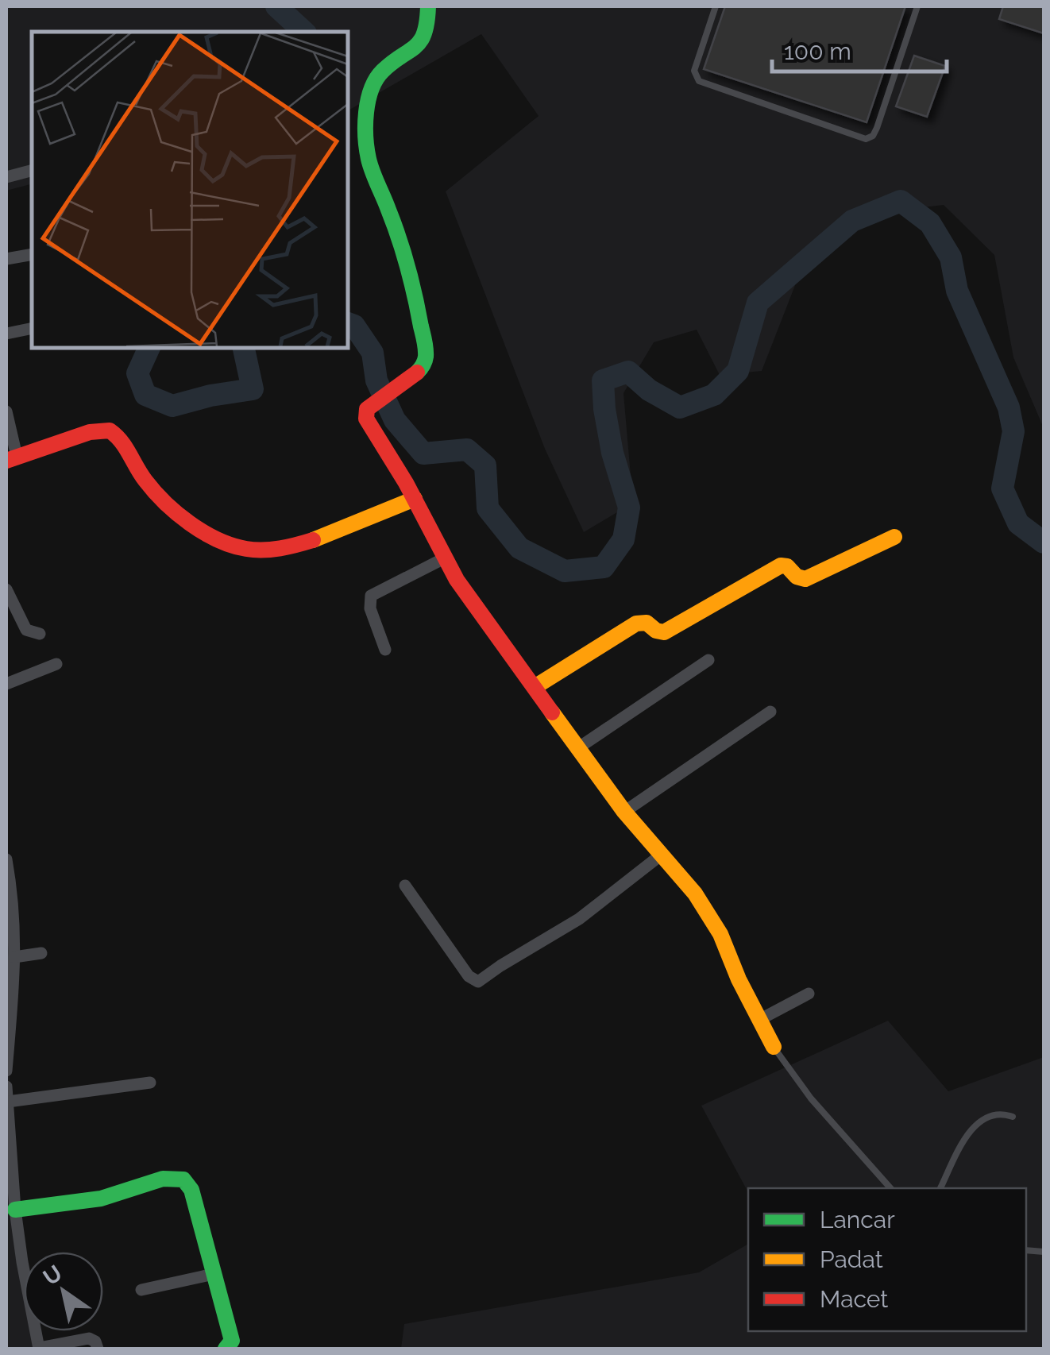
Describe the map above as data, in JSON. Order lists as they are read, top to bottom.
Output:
{
  "legend": ["Lancar", "Padat", "Macet"],
  "scale_bar": "100 m",
  "north": "top left"
}
